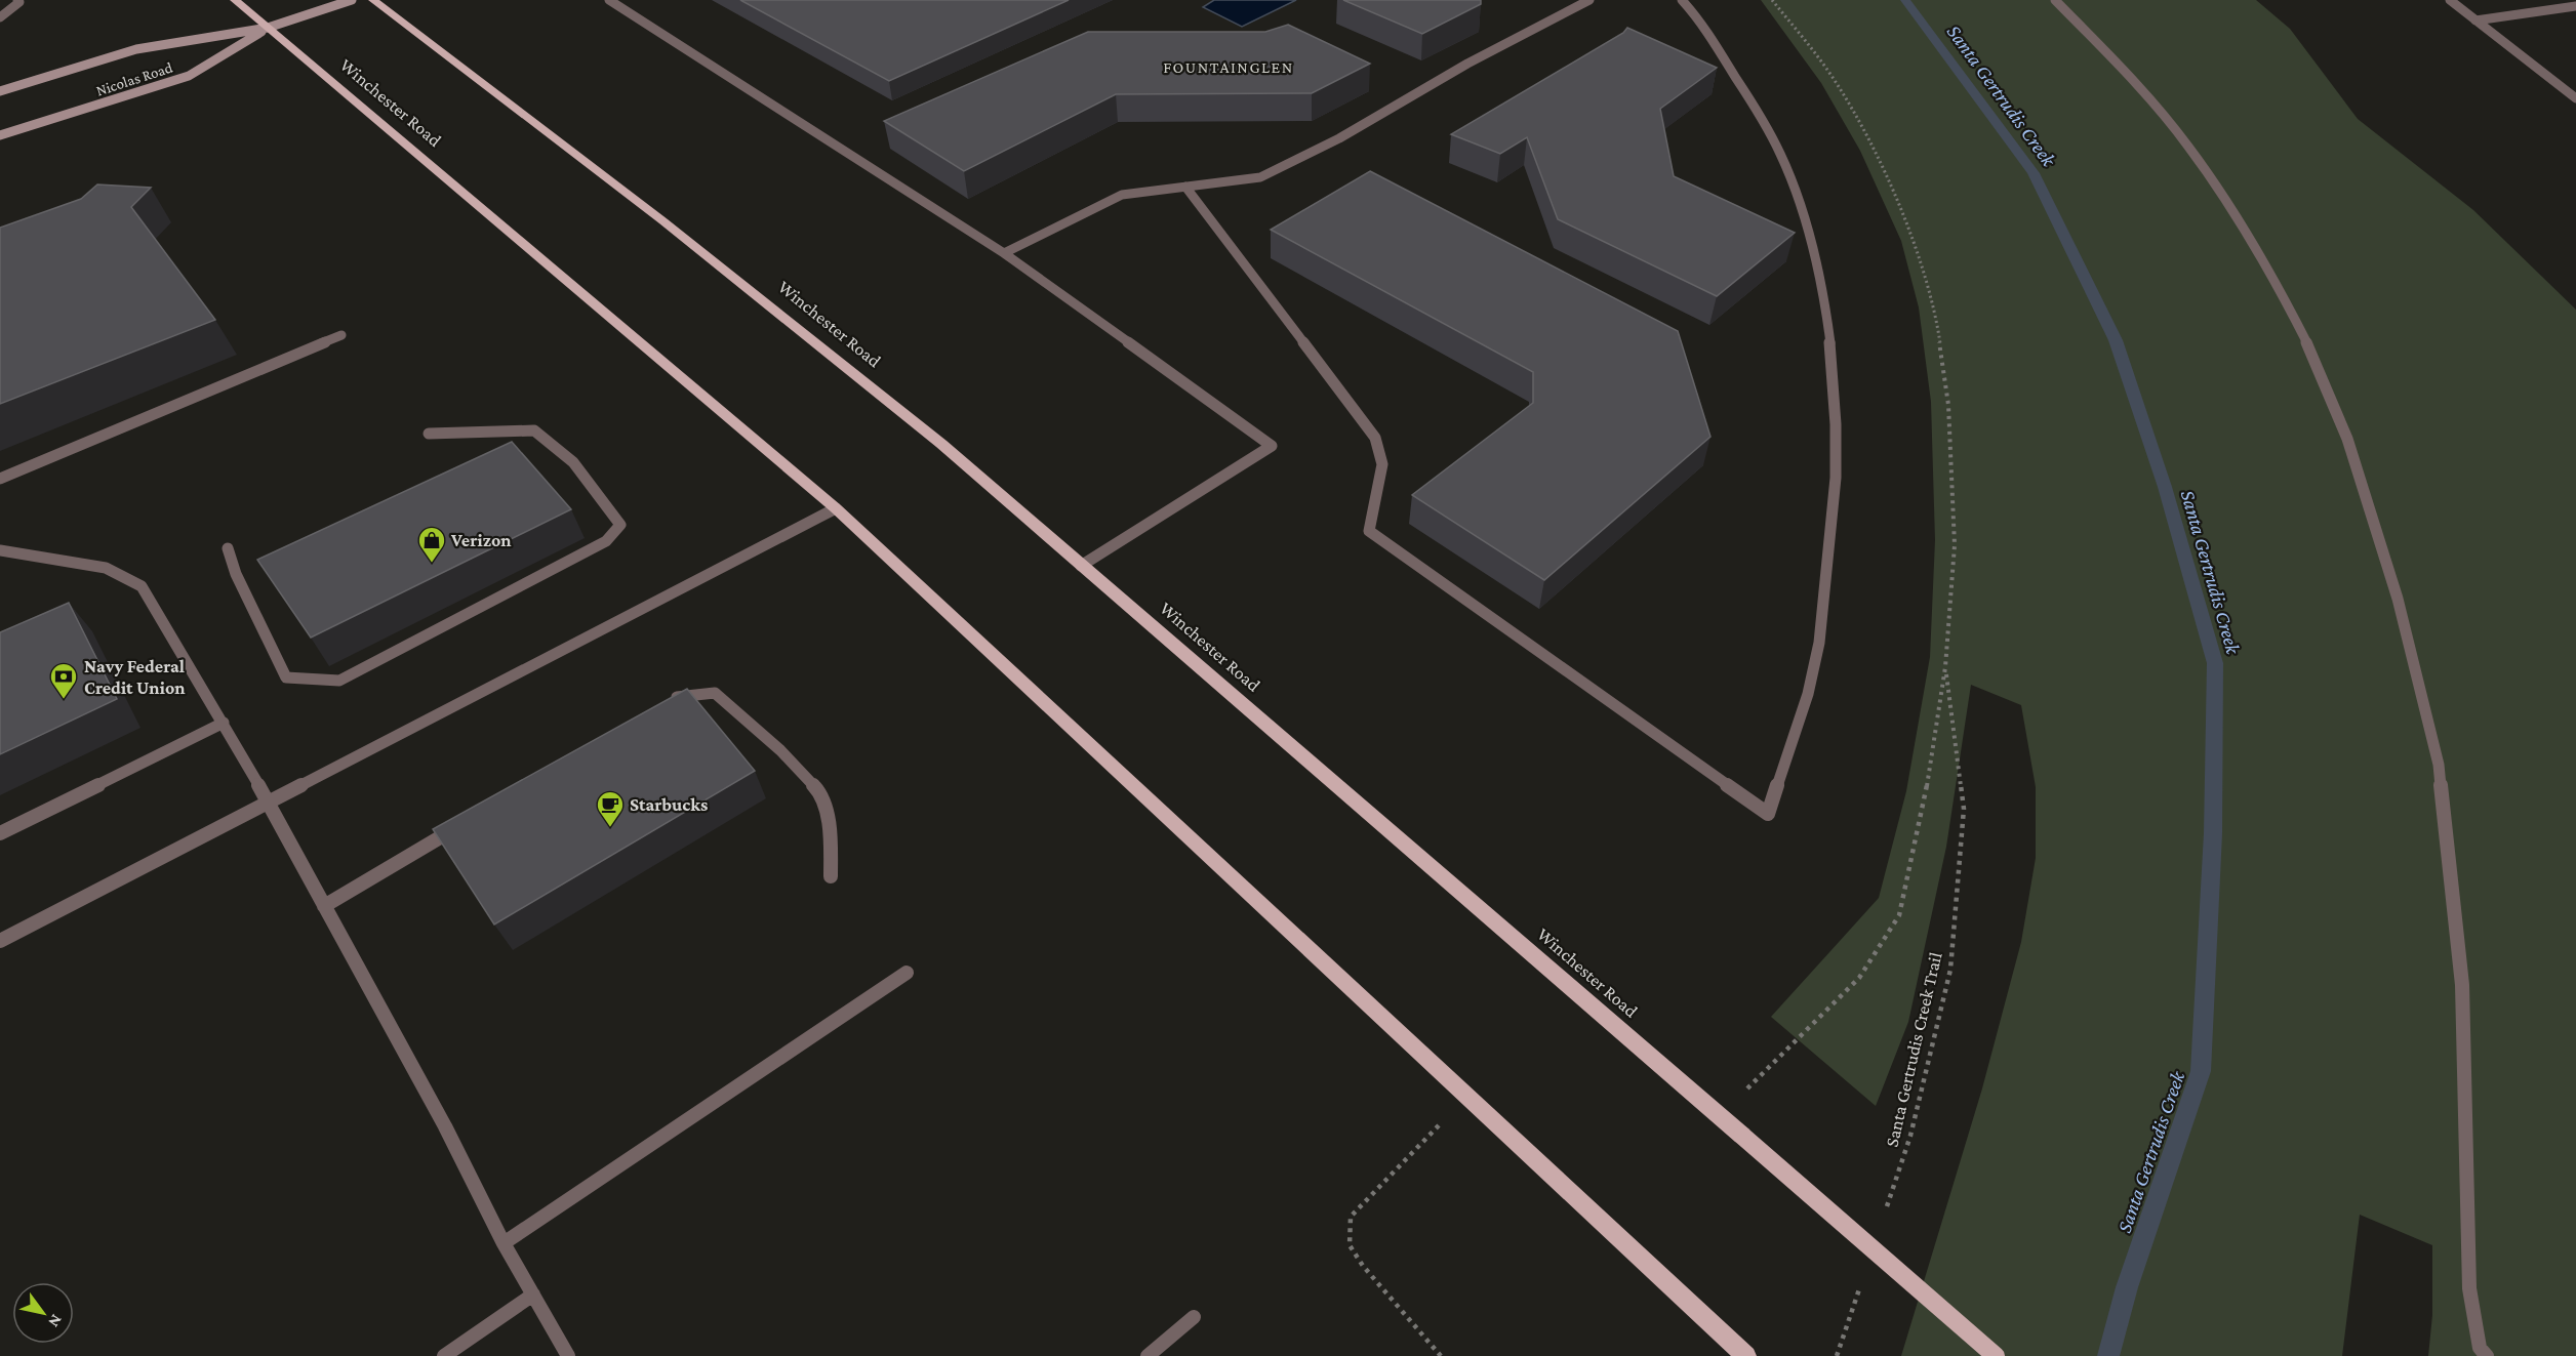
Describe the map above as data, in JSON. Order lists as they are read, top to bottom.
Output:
{
  "streets": {
    "main road": ["Nicolas Road", "Winchester Road"],
    "path": ["Santa Gertrudis Creek Trail"]
  },
  "crossings": [
    ["Nicolas Road", "Winchester Road"],
    ["Winchester Road", "Santa Gertrudis Creek Trail"]
  ],
  "districts": ["FOUNTAINGLEN"],
  "water": ["Santa Gertrudis Creek"],
  "places": {
    "shop": ["Verizon"],
    "bank": ["Navy Federal Credit Union"],
    "cafe": ["Starbucks"]
  },
  "north": "bottom right"
}
